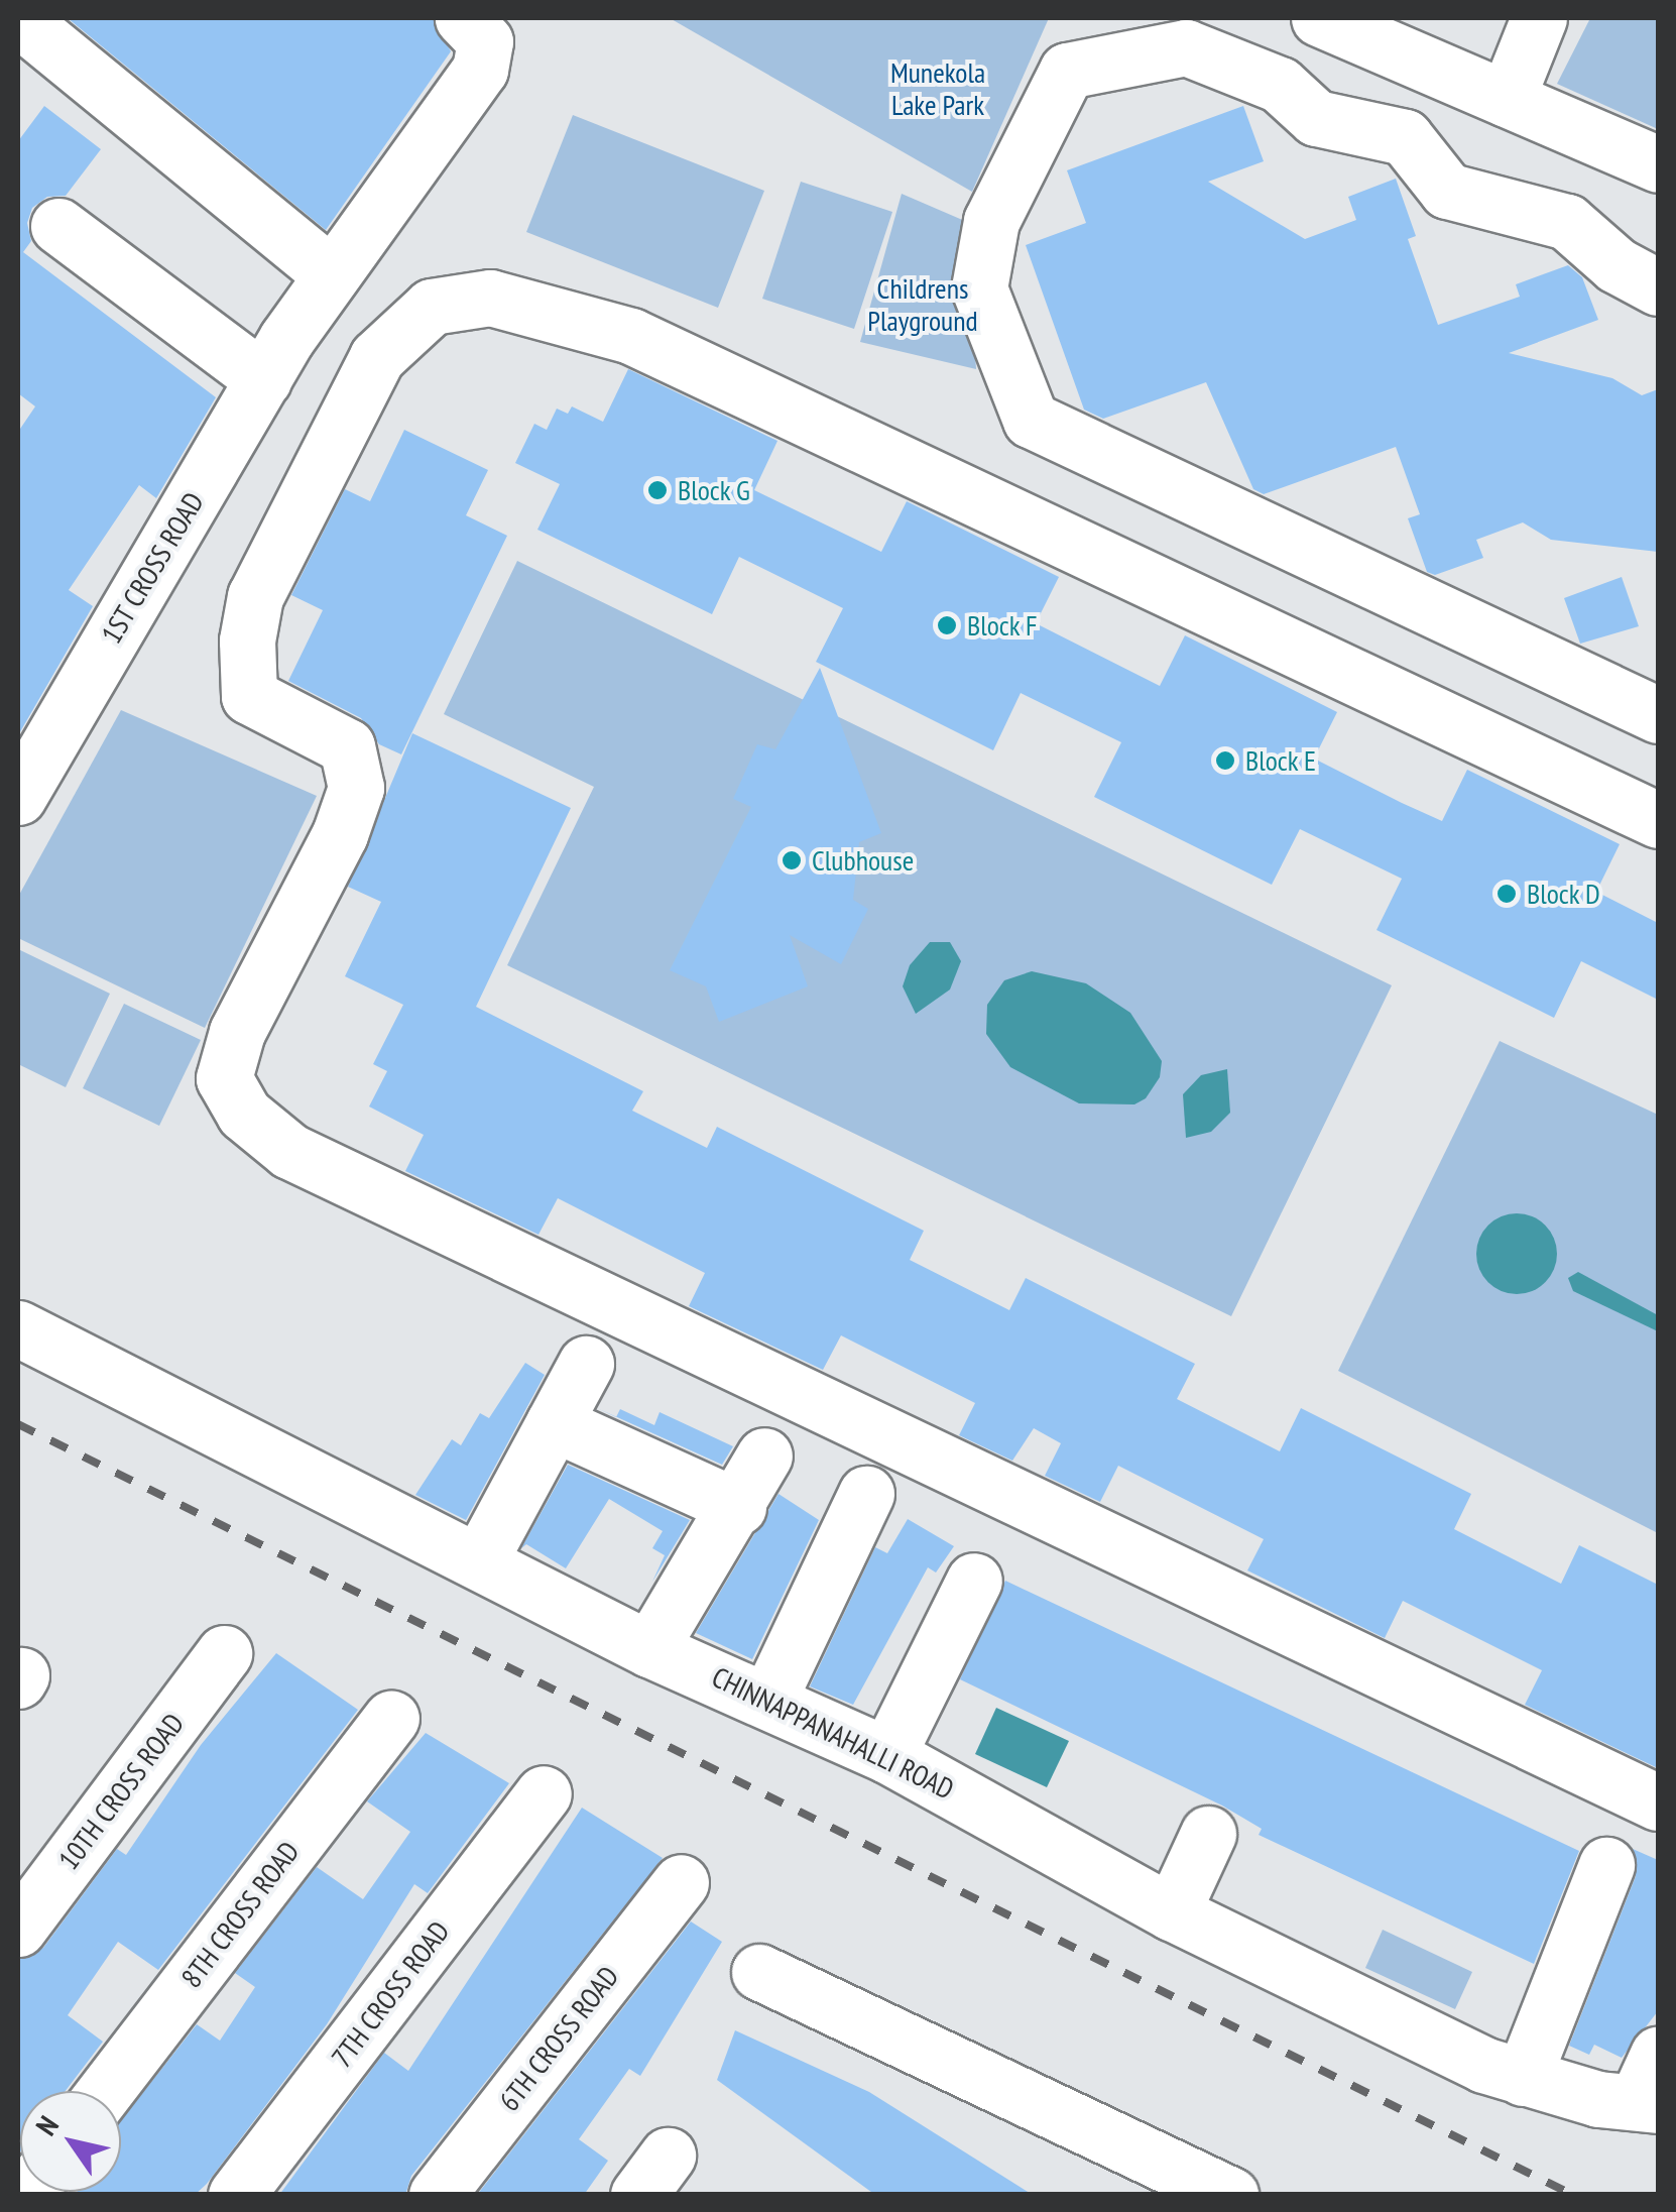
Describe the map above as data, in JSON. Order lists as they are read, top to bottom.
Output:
{
  "streets": {
    "street": [
      "1ST CROSS ROAD",
      "CHINNAPPANAHALLI ROAD",
      "10TH CROSS ROAD",
      "8TH CROSS ROAD",
      "7TH CROSS ROAD",
      "6TH CROSS ROAD"
    ]
  },
  "parks": ["Munekola Lake Park", "Childrens Playground"],
  "places": [
    "Block G",
    "Block F",
    "Block E",
    "Clubhouse",
    "Block D"
  ],
  "north": "top left"
}
